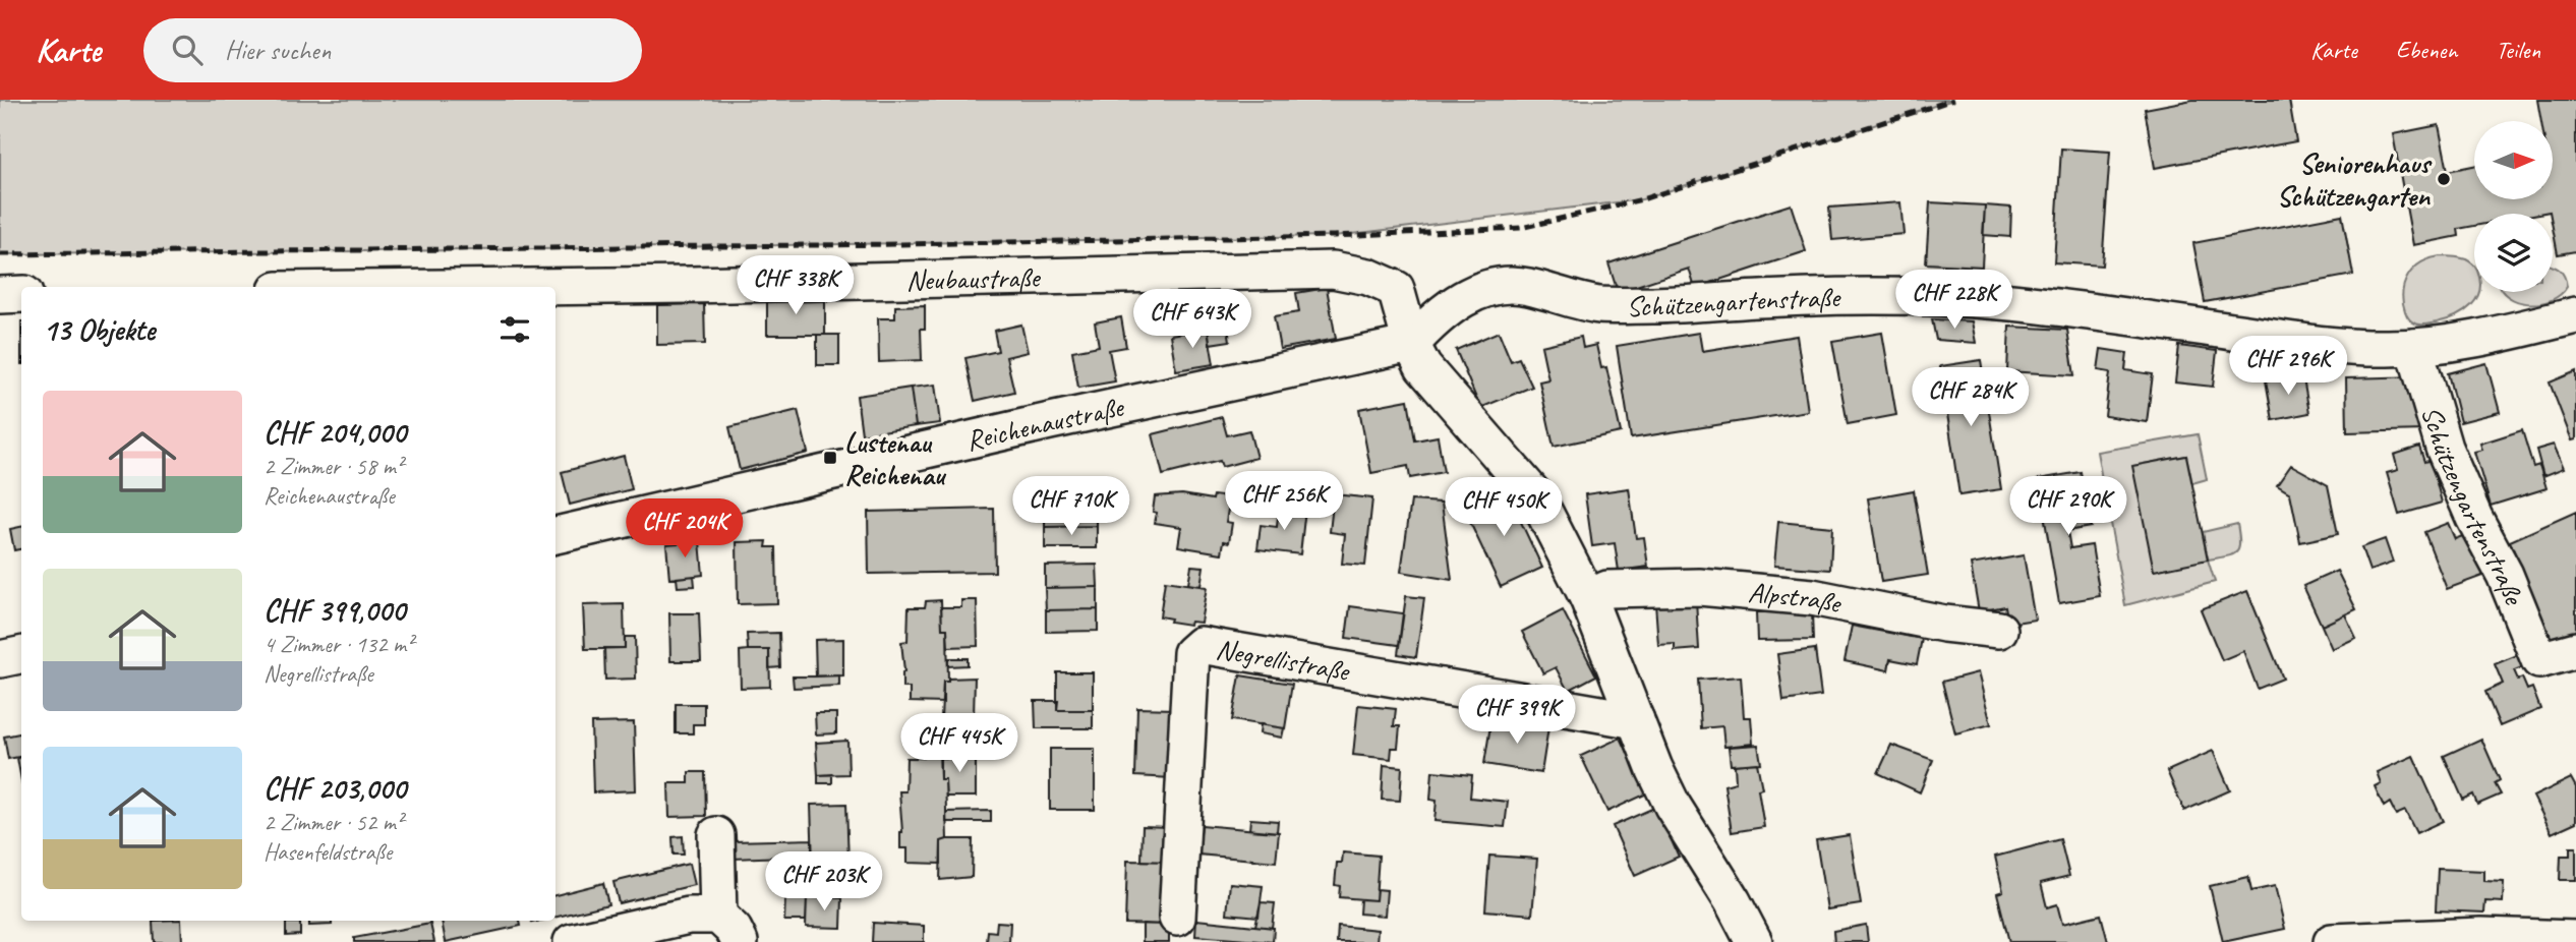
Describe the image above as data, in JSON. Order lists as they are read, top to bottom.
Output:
{
  "streets": {
    "street": [
      "Neubaustraße",
      "Schützengartenstraße",
      "Reichenaustraße",
      "Alpstraße",
      "Negrellistraße"
    ]
  },
  "crossings": [
    ["Neubaustraße", "Schützengartenstraße"],
    ["Neubaustraße", "Reichenaustraße"],
    ["Schützengartenstraße", "Reichenaustraße"]
  ],
  "places": {
    "other": ["Seniorenhaus Schützengarten"],
    "transit": ["Lustenau Reichenau"]
  },
  "north": "right",
  "page": {
    "header": "Karte",
    "search": "Hier suchen",
    "nav": ["Karte", "Ebenen", "Teilen"],
    "price": [
      "CHF 338K",
      "CHF 228K",
      "CHF 643K",
      "CHF 296K",
      "CHF 284K",
      "CHF 256K",
      "CHF 710K",
      "CHF 290K",
      "CHF 450K",
      "CHF 204K",
      "CHF 399K",
      "CHF 445K",
      "CHF 203K"
    ],
    "heading": "13 Objekte",
    "list": [
      {
        "name": "CHF 204,000",
        "note": "2 Zimmer · 58 m² · Reichenaustraße"
      },
      {
        "name": "CHF 399,000",
        "note": "4 Zimmer · 132 m² · Negrellistraße"
      },
      {
        "name": "CHF 203,000",
        "note": "2 Zimmer · 52 m² · Hasenfeldstraße"
      }
    ]
  }
}
